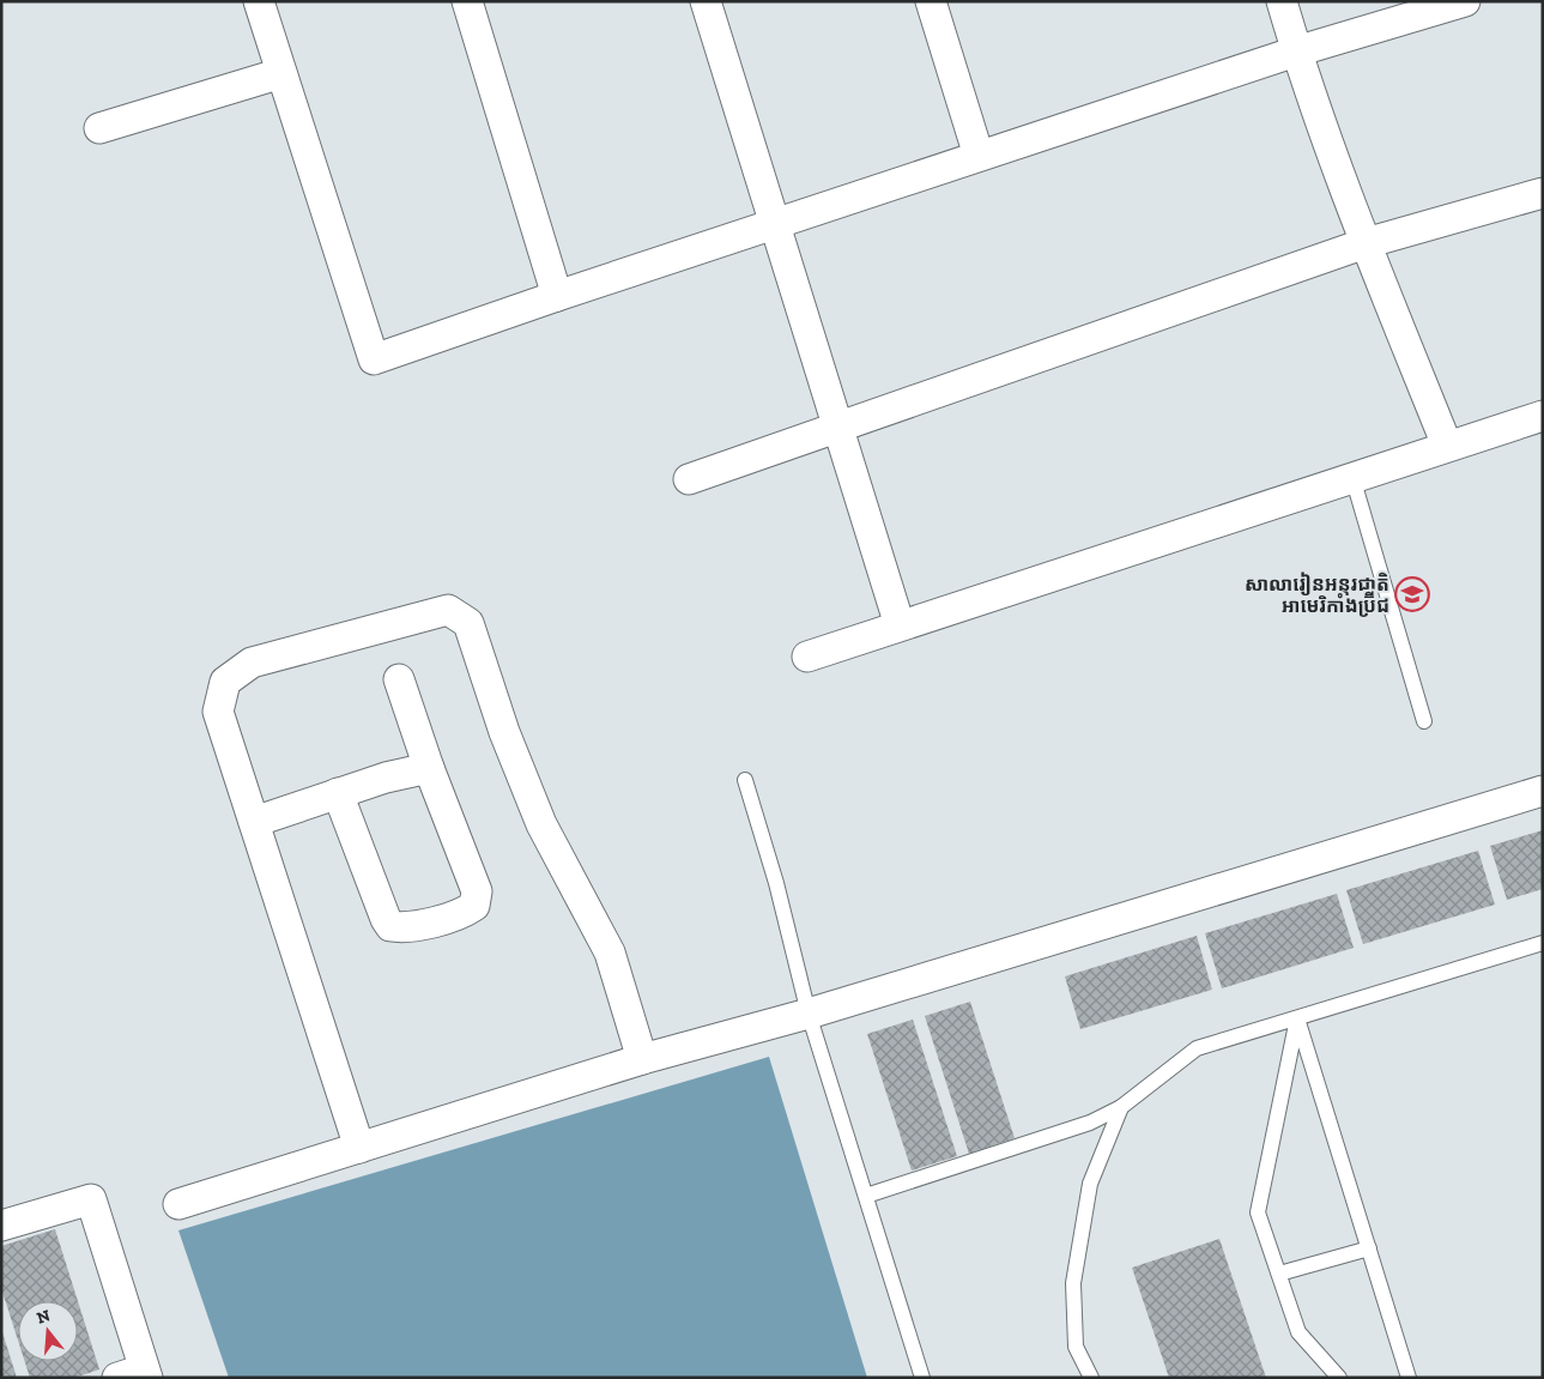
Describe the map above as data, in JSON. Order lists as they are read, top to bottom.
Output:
{
  "places": {
    "school or university": ["សាលារៀនអន្តរជាតិ អាមេរិកាំងប្រ៊ីជ"]
  },
  "north": "top"
}
